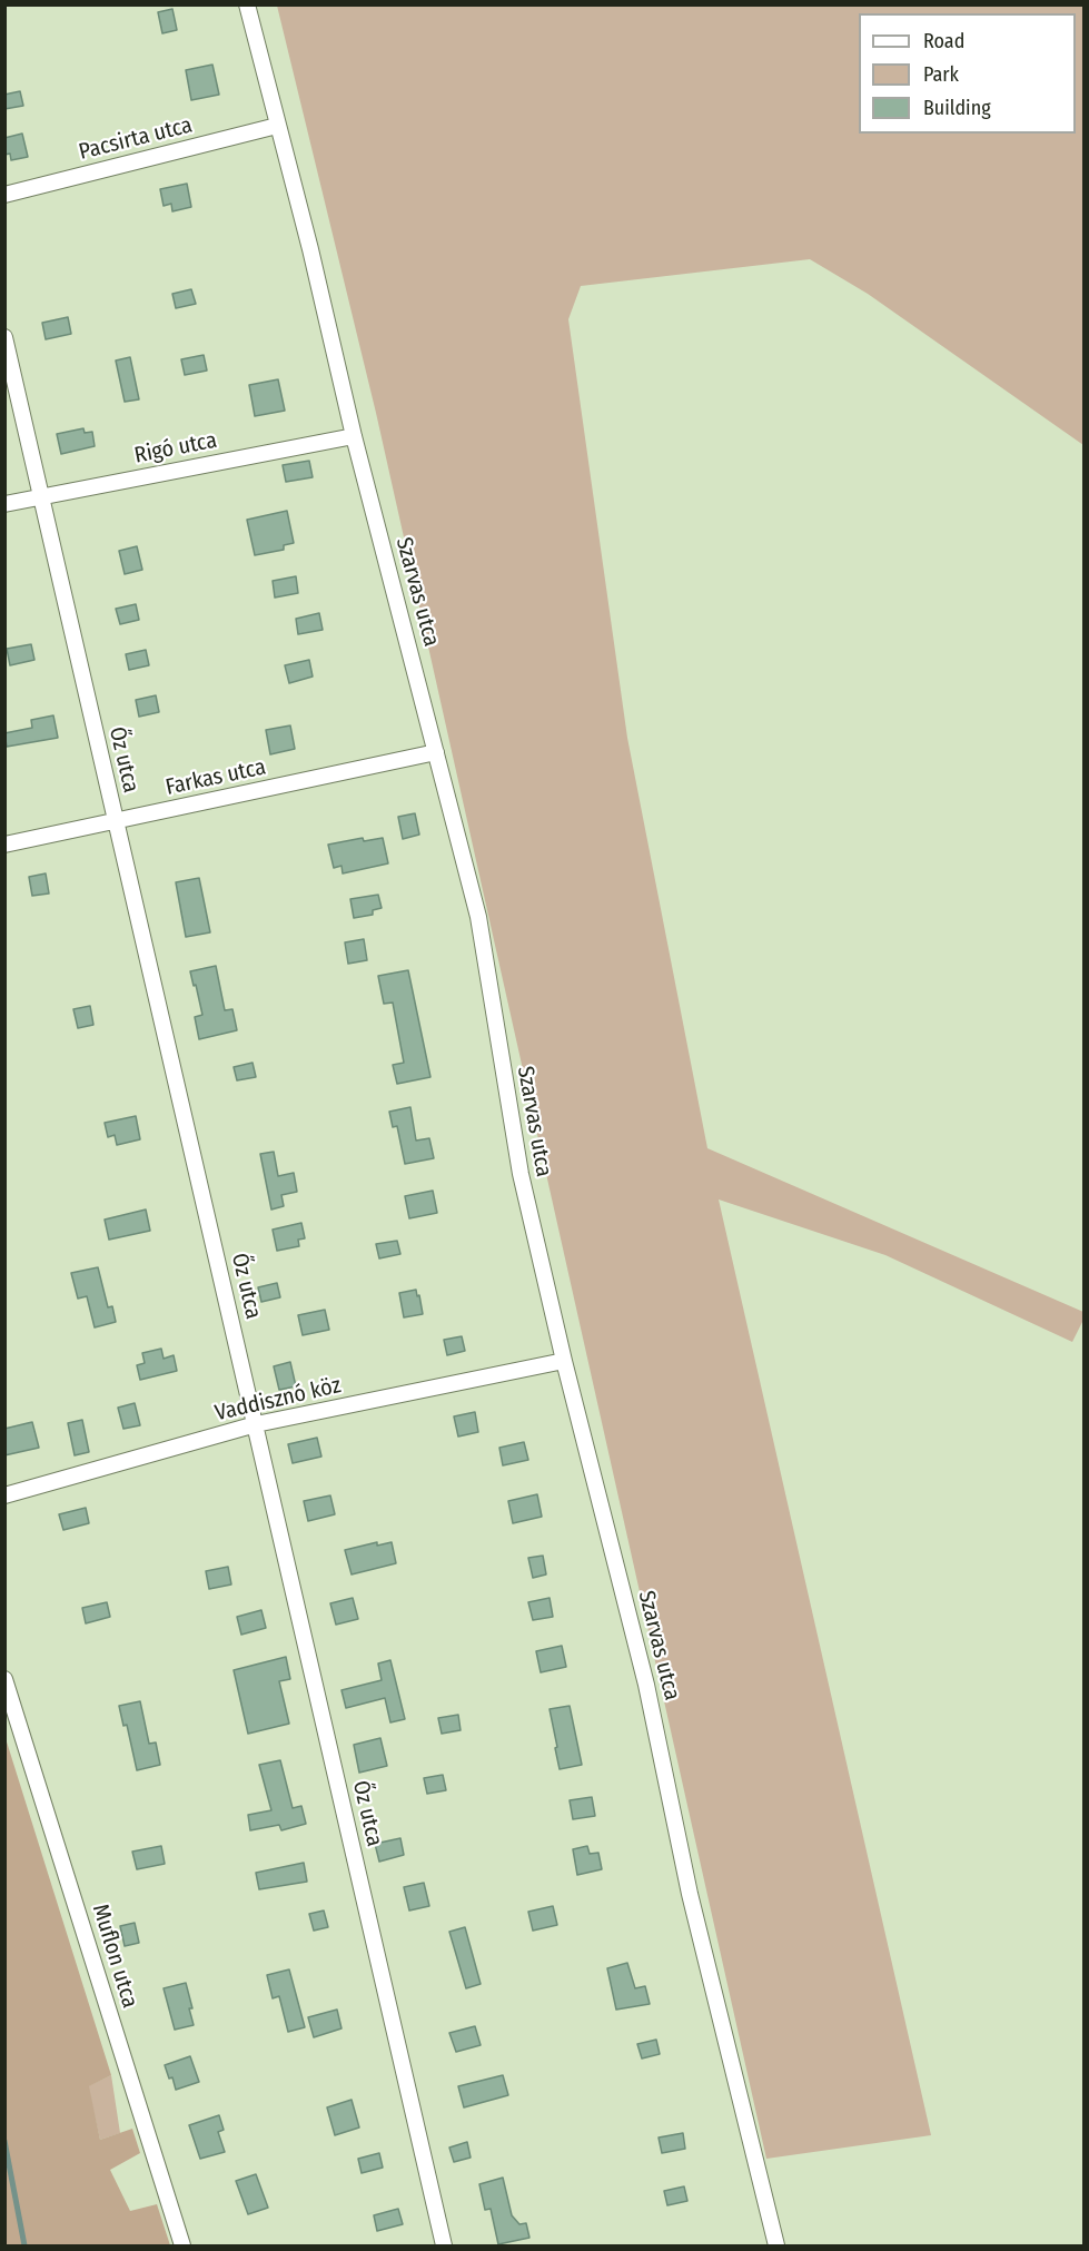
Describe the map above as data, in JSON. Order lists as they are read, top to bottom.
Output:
{
  "streets": {
    "street": [
      "Pacsirta utca",
      "Rigó utca",
      "Szarvas utca",
      "Őz utca",
      "Farkas utca",
      "Vaddisznó köz",
      "Muflon utca"
    ]
  },
  "crossings": [
    ["Pacsirta utca", "Szarvas utca"],
    ["Rigó utca", "Szarvas utca"],
    ["Rigó utca", "Őz utca"],
    ["Szarvas utca", "Farkas utca"],
    ["Szarvas utca", "Vaddisznó köz"],
    ["Őz utca", "Farkas utca"],
    ["Őz utca", "Vaddisznó köz"]
  ],
  "legend": ["Road", "Park", "Building"]
}
